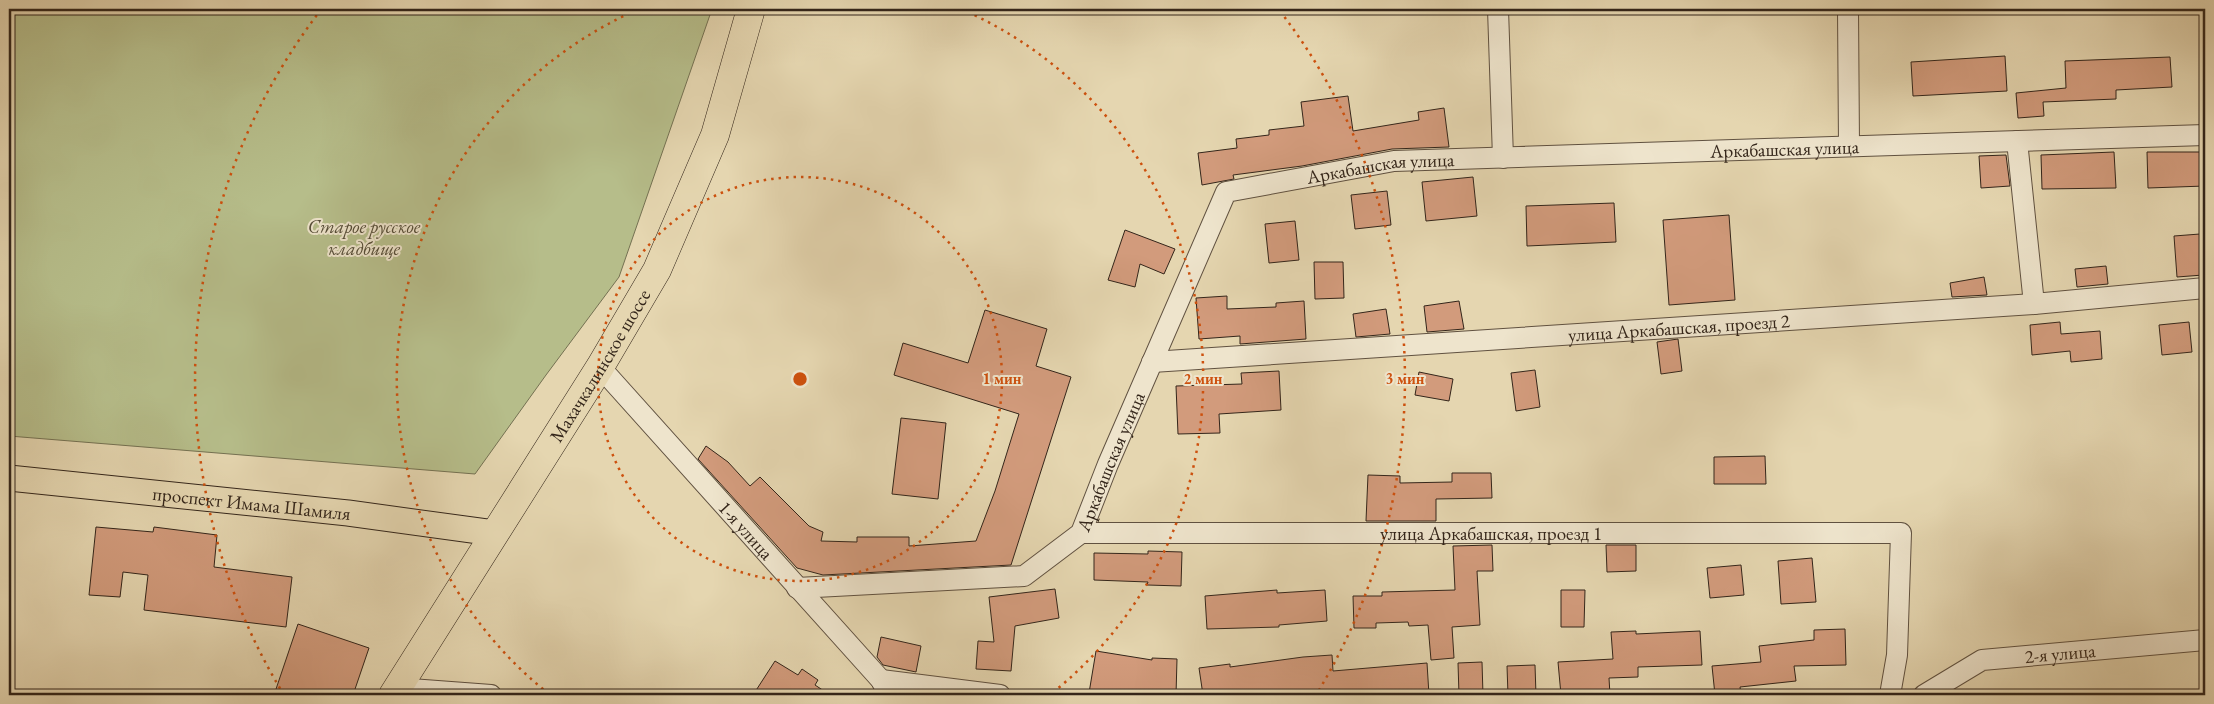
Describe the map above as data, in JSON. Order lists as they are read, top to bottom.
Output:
{
  "streets": {
    "highway": ["Махачкалинское шоссе"],
    "main road": ["проспект Имама Шамиля"],
    "street": [
      "Аркабашская улица",
      "улица Аркабашская, проезд 2",
      "1-я улица",
      "улица Аркабашская, проезд 1",
      "2-я улица"
    ]
  },
  "crossings": [
    ["Аркабашская улица", "улица Аркабашская, проезд 2"],
    ["Аркабашская улица", "1-я улица"],
    ["Аркабашская улица", "улица Аркабашская, проезд 1"],
    ["Махачкалинское шоссе", "проспект Имама Шамиля"],
    ["Махачкалинское шоссе", "1-я улица"]
  ],
  "parks": ["Старое русское кладбище"],
  "rings": ["1 мин", "2 мин", "3 мин"]
}
